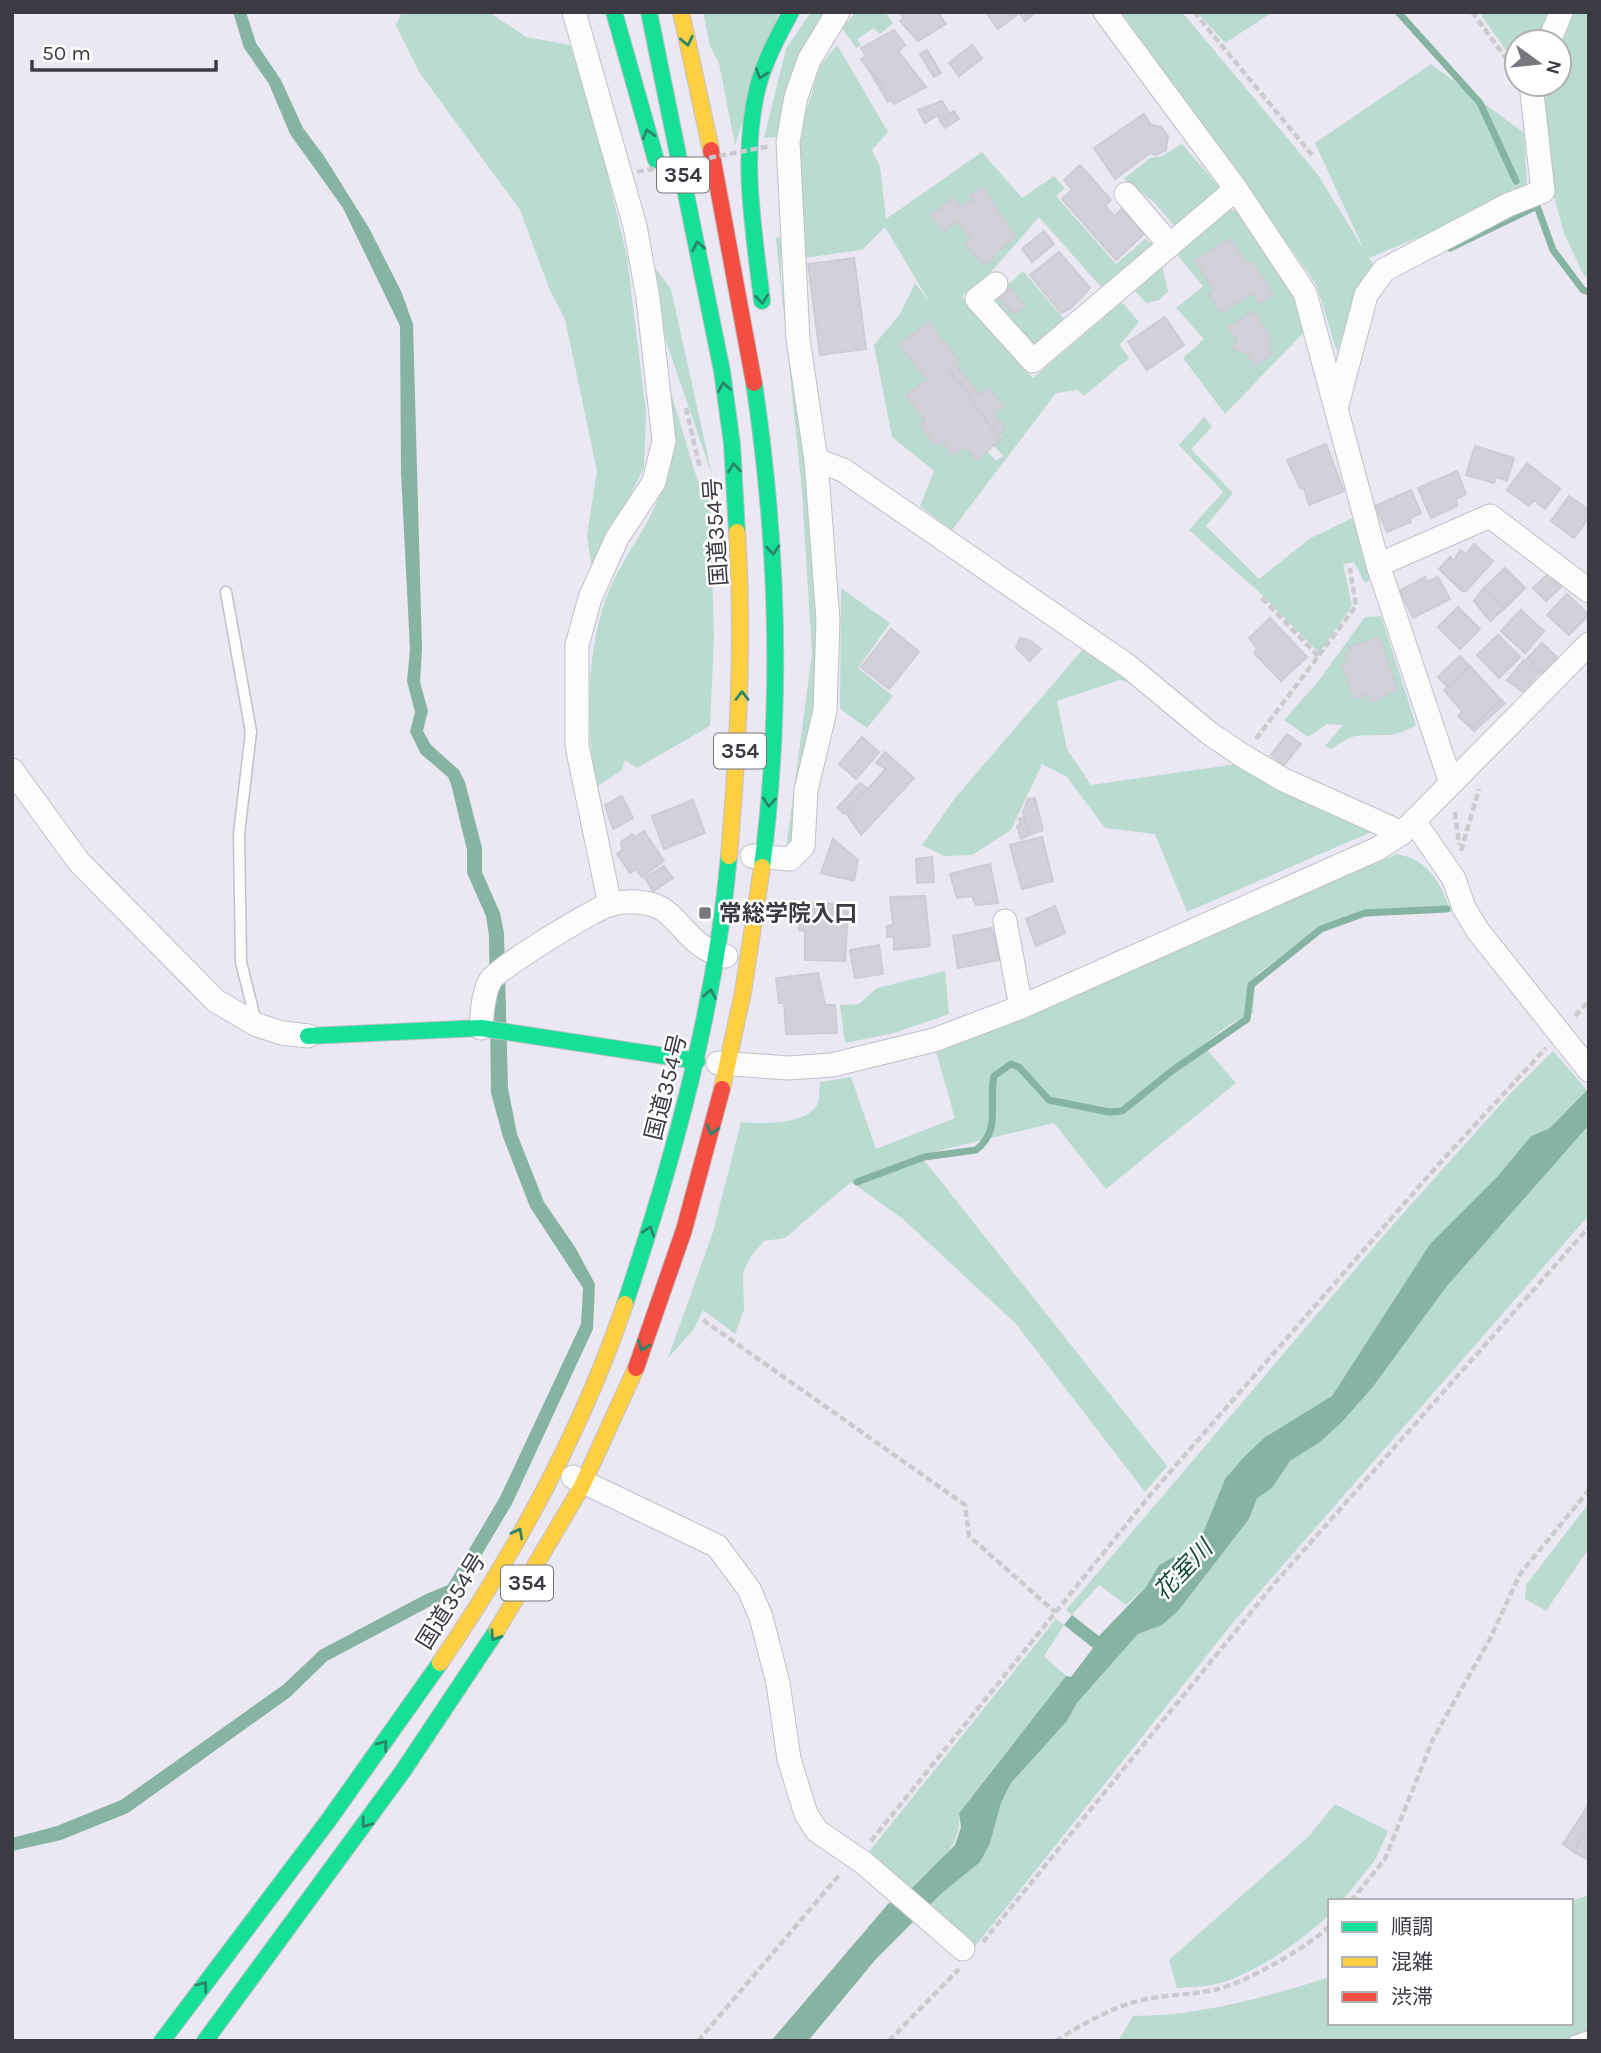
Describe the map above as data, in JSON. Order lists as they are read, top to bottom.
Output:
{
  "streets": {
    "main road": ["354", "国道354号"]
  },
  "water": ["花室川"],
  "places": {
    "transit": ["常総学院入口"]
  },
  "legend": ["順調", "混雑", "渋滞"],
  "scale_bar": "50 m",
  "north": "right"
}
